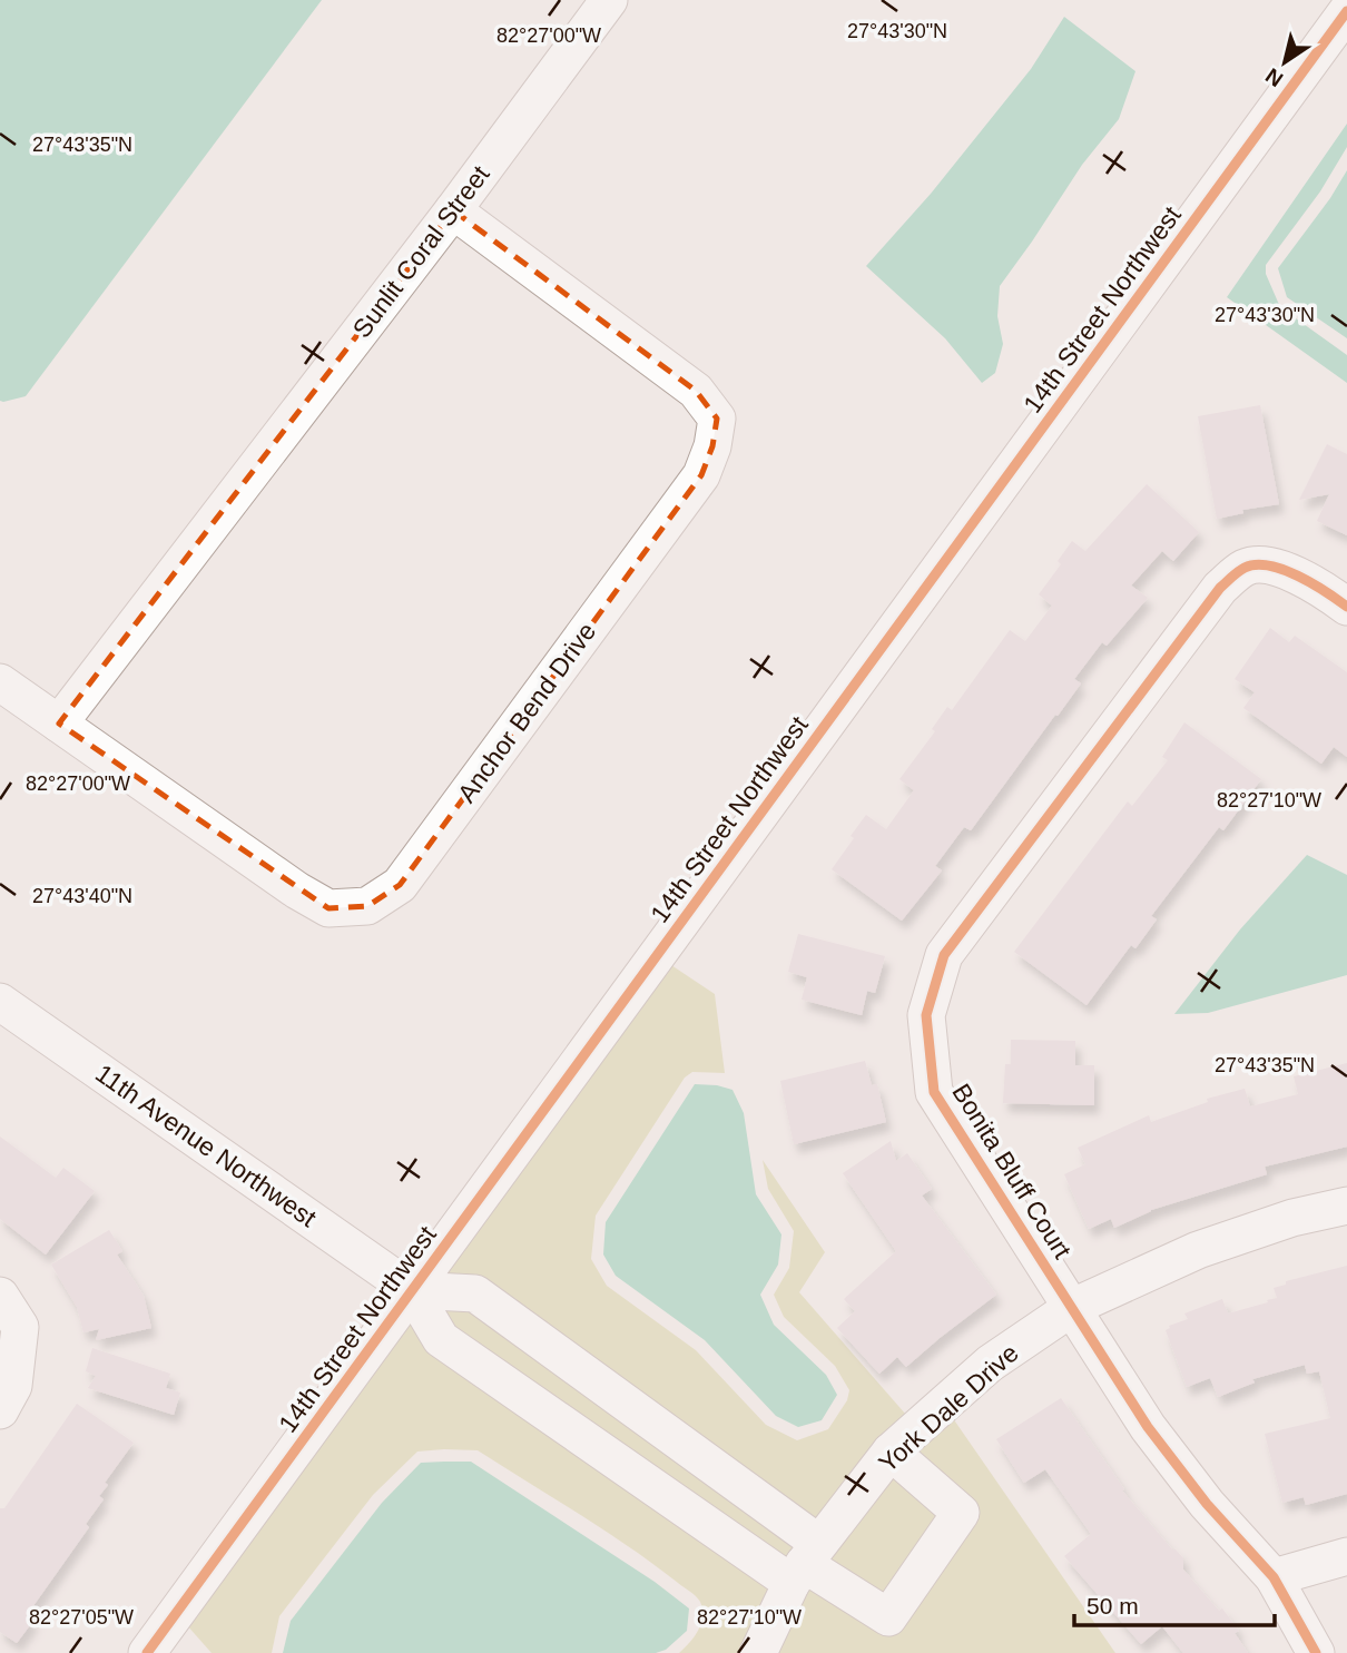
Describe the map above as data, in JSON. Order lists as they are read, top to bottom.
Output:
{
  "streets": {
    "street": [
      "Sunlit Coral Street",
      "14th Street Northwest",
      "Anchor Bend Drive",
      "11th Avenue Northwest",
      "Bonita Bluff Court",
      "York Dale Drive"
    ]
  },
  "crossings": [
    ["Sunlit Coral Street", "Anchor Bend Drive"],
    ["14th Street Northwest", "11th Avenue Northwest"],
    ["11th Avenue Northwest", "York Dale Drive"],
    ["Bonita Bluff Court", "York Dale Drive"]
  ],
  "scale_bar": "50 m",
  "north": "bottom left",
  "coordinates": [
    "27°43'30\"N",
    "82°27'00\"W",
    "27°43'35\"N",
    "82°27'10\"W",
    "27°43'40\"N",
    "82°27'05\"W"
  ]
}
